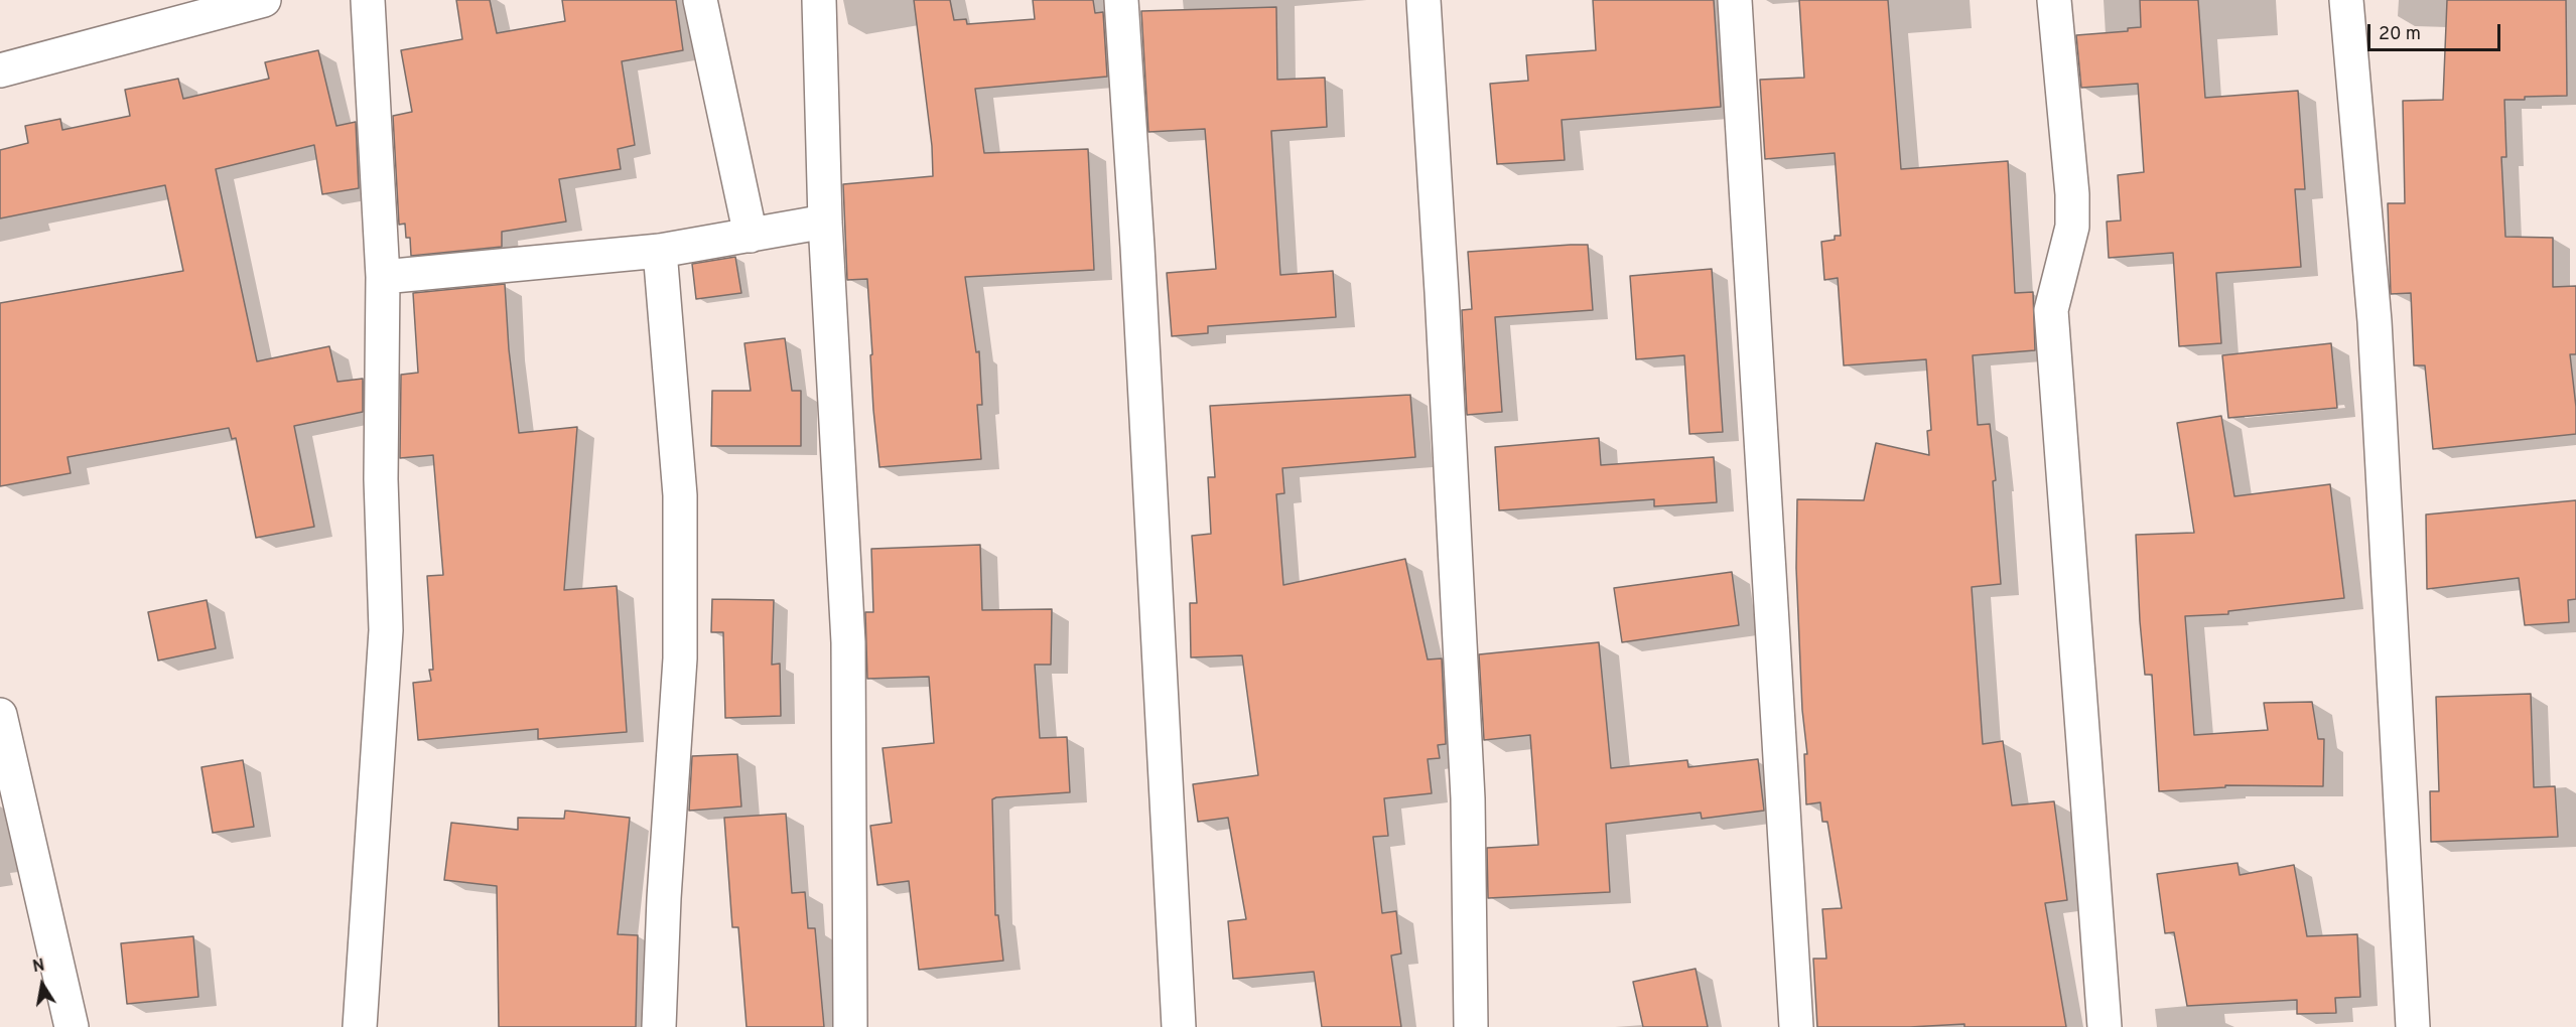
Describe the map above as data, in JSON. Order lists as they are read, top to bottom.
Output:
{
  "scale_bar": "20 m",
  "north": "top"
}
